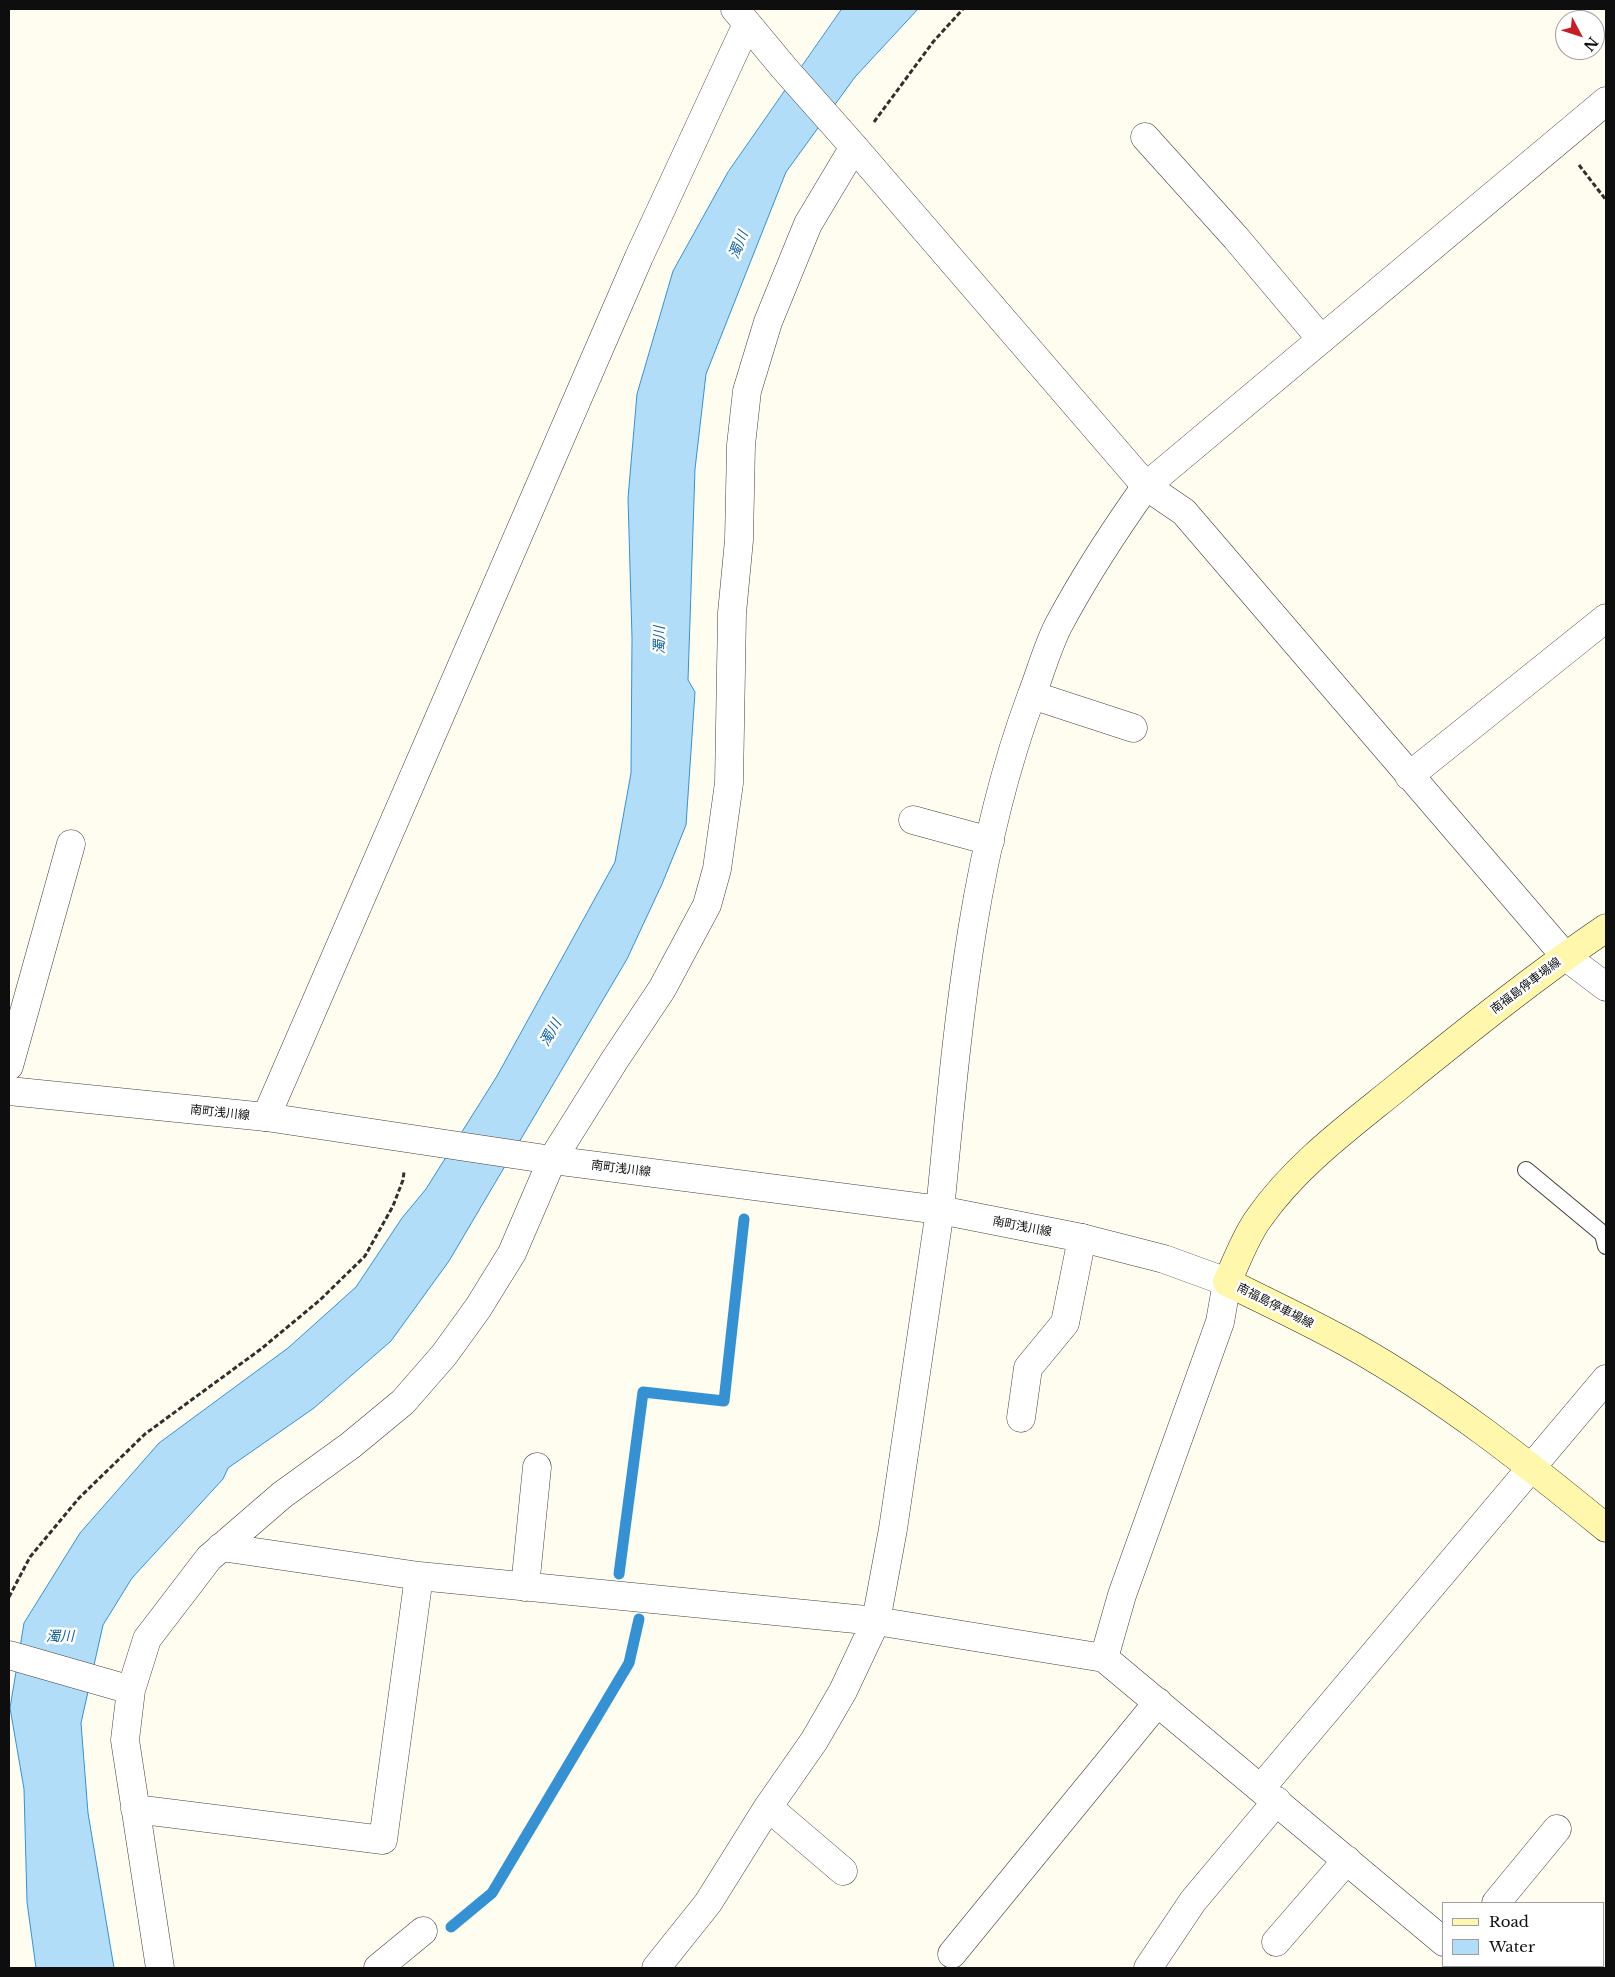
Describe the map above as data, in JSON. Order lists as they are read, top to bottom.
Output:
{
  "streets": {
    "main road": ["南福島停車場線"],
    "street": ["南町浅川線"]
  },
  "crossings": [
    ["南福島停車場線", "南町浅川線"]
  ],
  "water": ["濁川"],
  "legend": ["Road", "Water"],
  "north": "bottom right"
}
